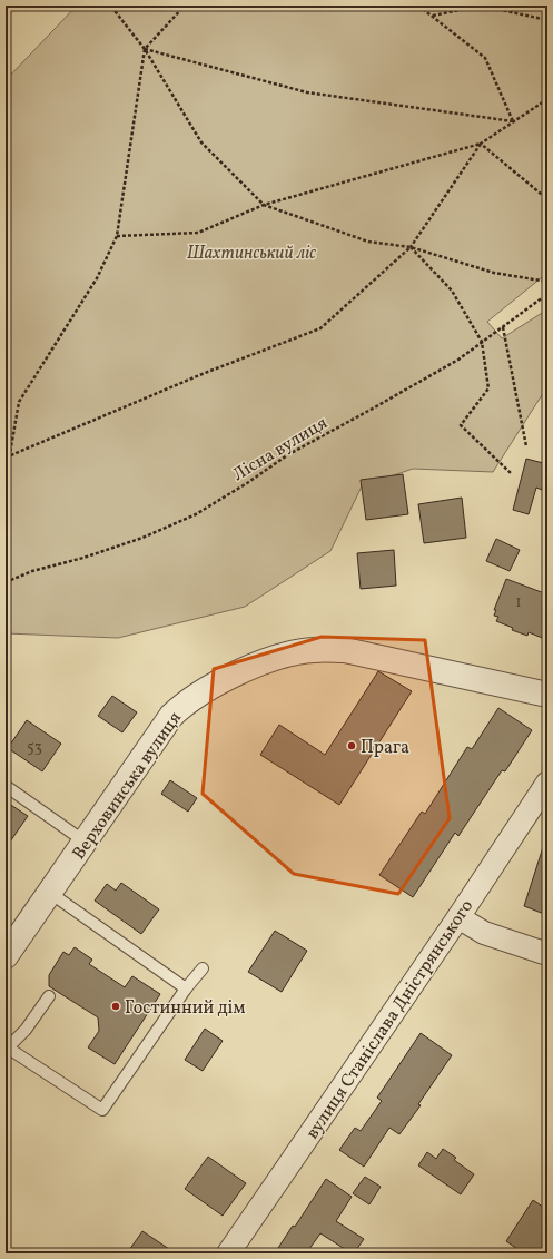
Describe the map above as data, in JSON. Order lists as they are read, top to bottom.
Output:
{
  "streets": {
    "street": ["Верховинська вулиця", "вулиця Станіслава Дністрянського"],
    "path": ["Лісна вулиця"]
  },
  "parks": ["Шахтинський ліс"],
  "places": ["Прага", "Гостинний дім"],
  "house_numbers": ["1", "53"]
}
